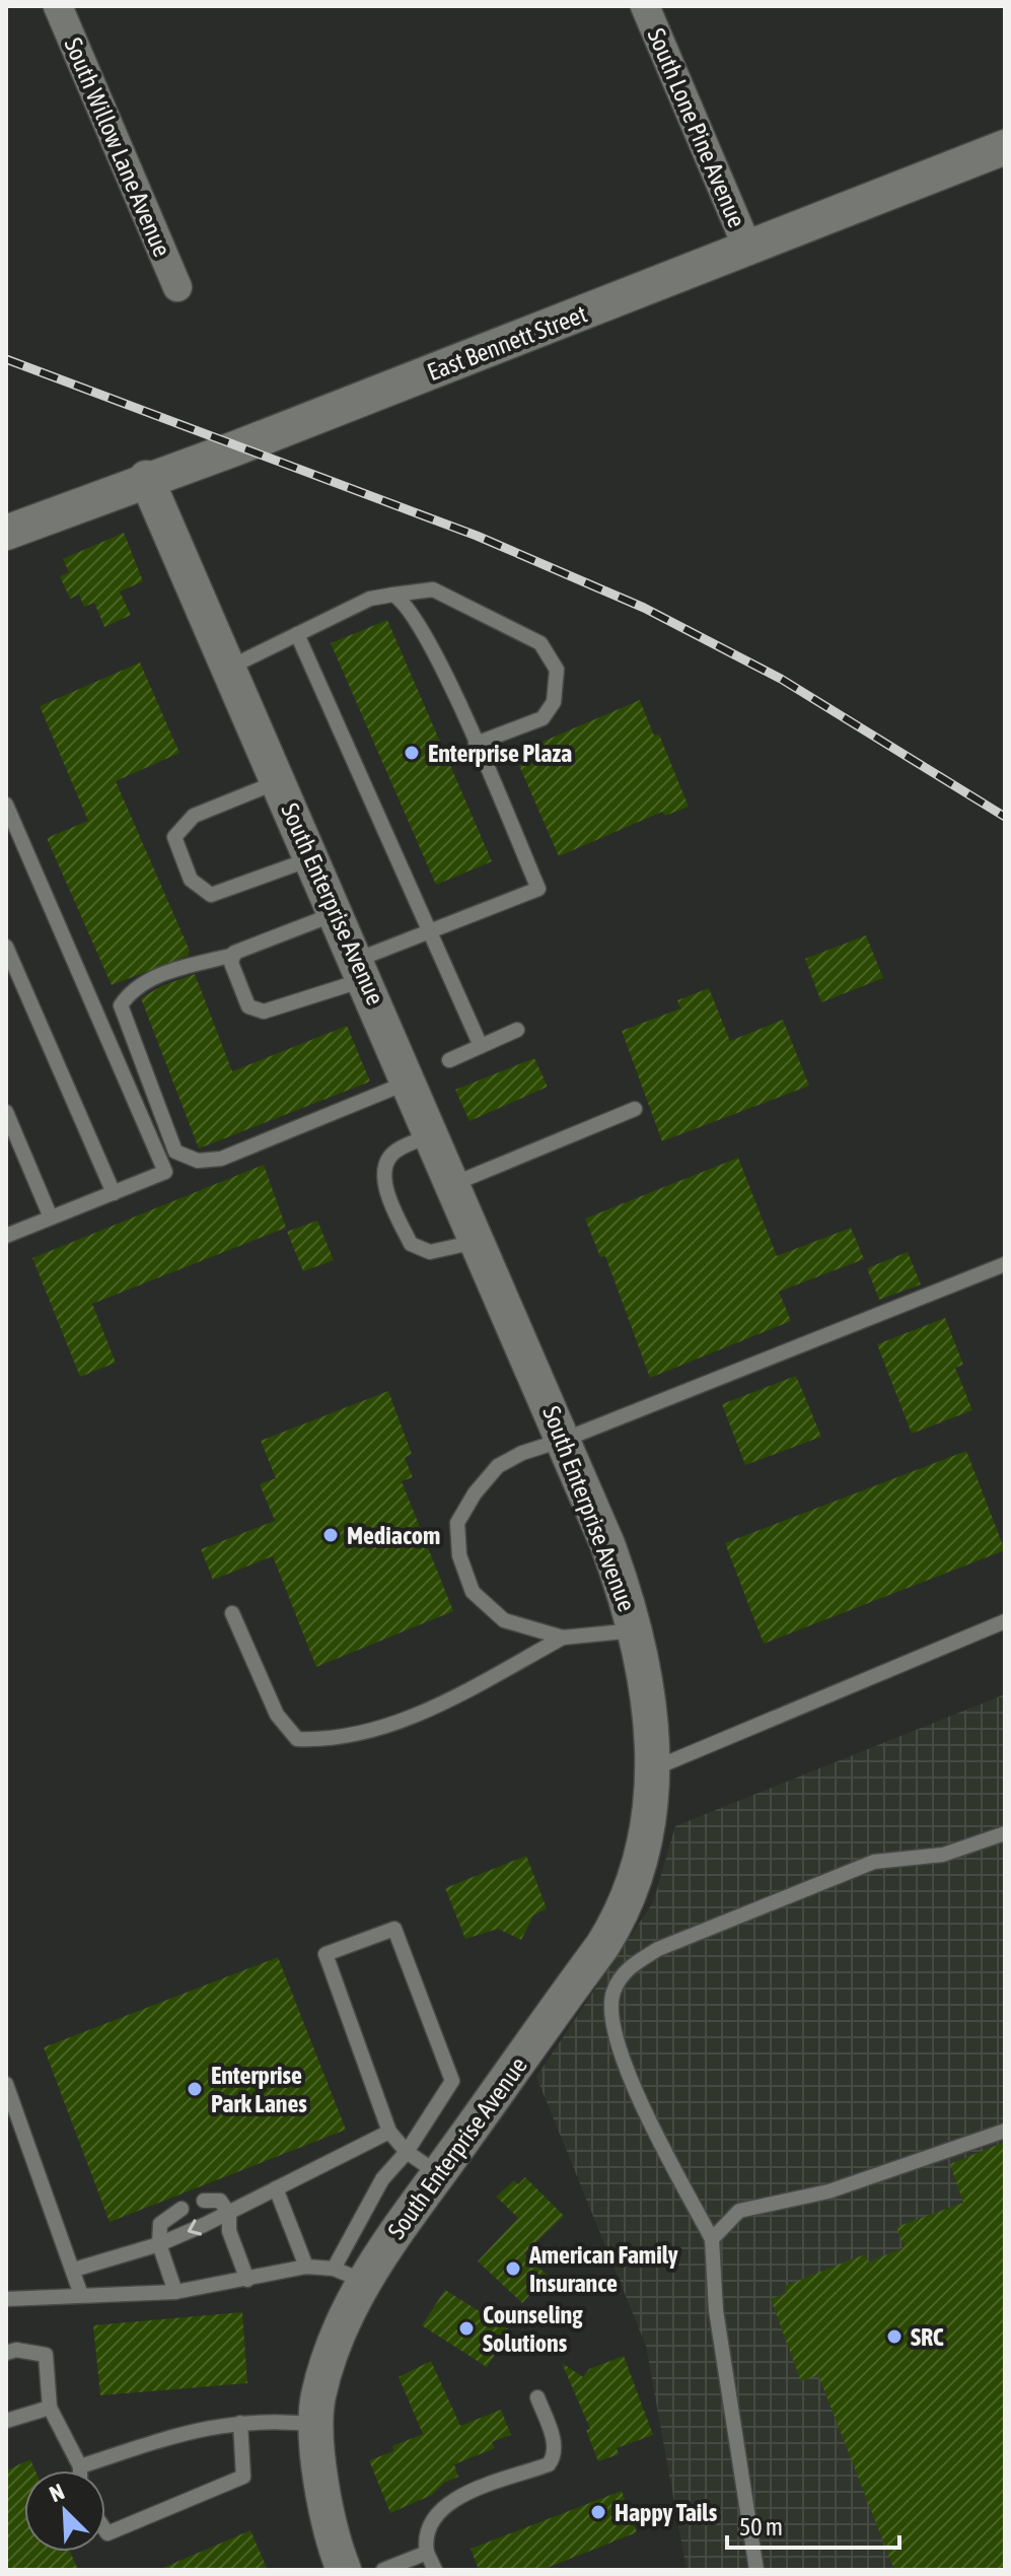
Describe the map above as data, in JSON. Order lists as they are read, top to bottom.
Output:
{
  "streets": {
    "street": [
      "South Lone Pine Avenue",
      "South Willow Lane Avenue",
      "East Bennett Street",
      "South Enterprise Avenue"
    ]
  },
  "crossings": [
    ["South Lone Pine Avenue", "East Bennett Street"],
    ["East Bennett Street", "South Enterprise Avenue"]
  ],
  "places": [
    "Enterprise Plaza",
    "Mediacom",
    "Enterprise Park Lanes",
    "American Family Insurance",
    "Counseling Solutions",
    "SRC",
    "Happy Tails"
  ],
  "scale_bar": "50 m",
  "north": "top left"
}
